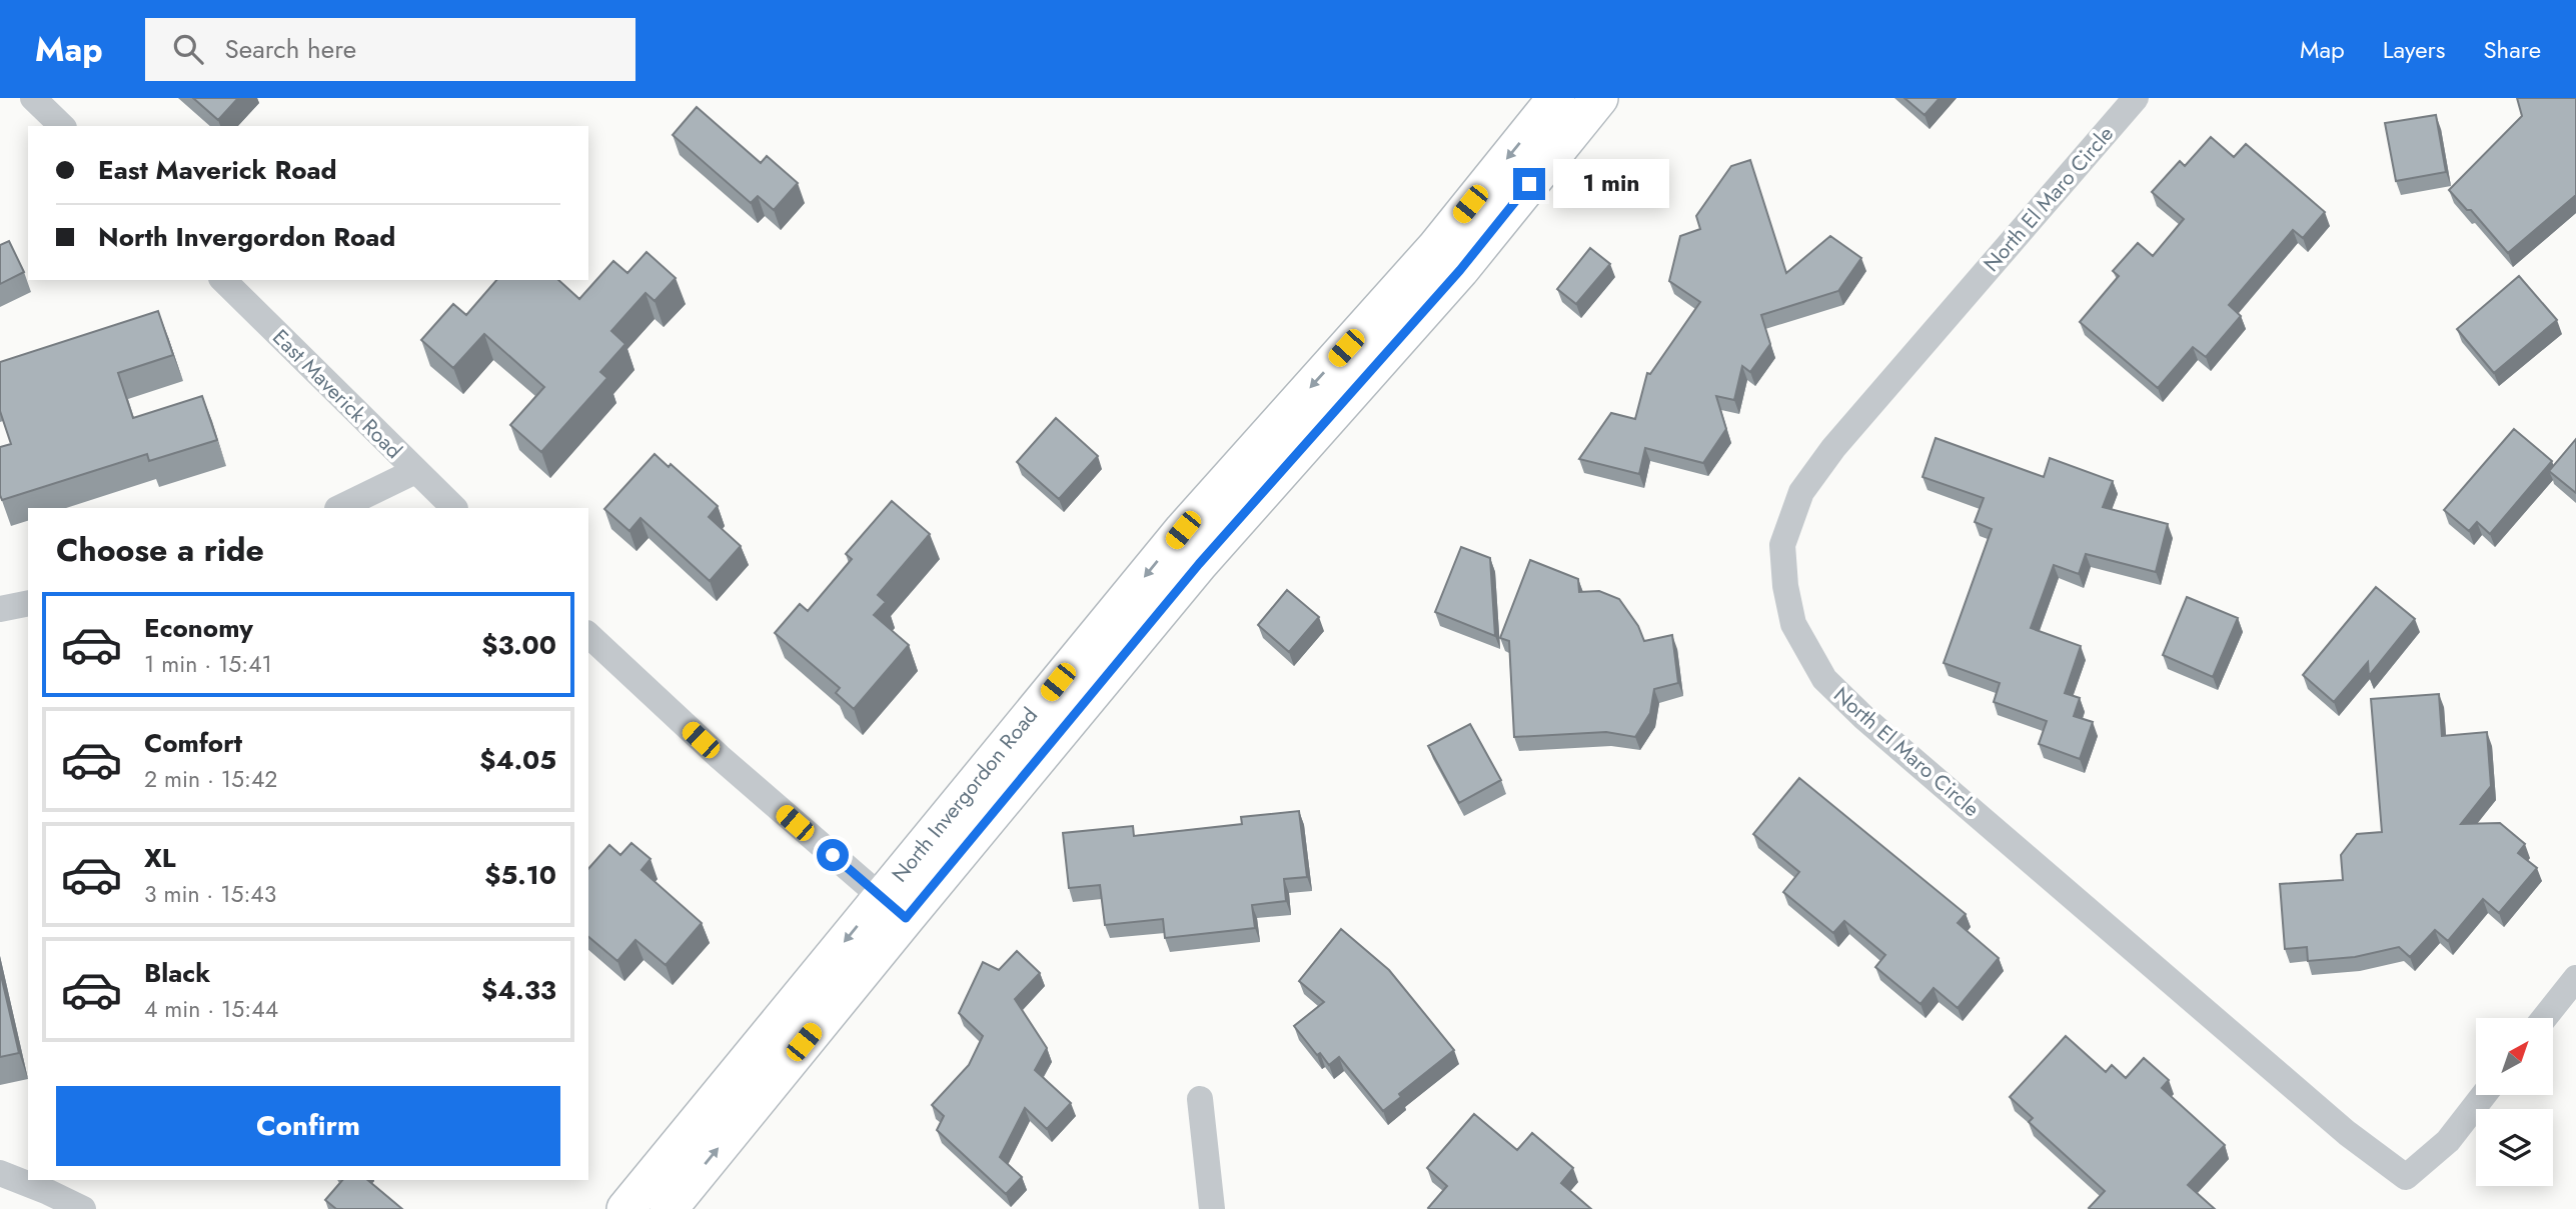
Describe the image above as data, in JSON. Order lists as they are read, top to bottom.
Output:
{
  "streets": {
    "street": ["North El Maro Circle", "East Maverick Road", "North Invergordon Road"]
  },
  "north": "top right",
  "page": {
    "header": "Map",
    "search": "Search here",
    "nav": ["Map", "Layers", "Share"],
    "banner": ["East Maverick Road", "North Invergordon Road"],
    "bubble": "1 min",
    "heading": "Choose a ride",
    "list": [
      {
        "name": "Economy",
        "note": "1 min · 15:41",
        "value": "$3.00"
      },
      {
        "name": "Comfort",
        "note": "2 min · 15:42",
        "value": "$4.05"
      },
      {
        "name": "XL",
        "note": "3 min · 15:43",
        "value": "$5.10"
      },
      {
        "name": "Black",
        "note": "4 min · 15:44",
        "value": "$4.33"
      }
    ],
    "buttons": "Confirm"
  }
}
